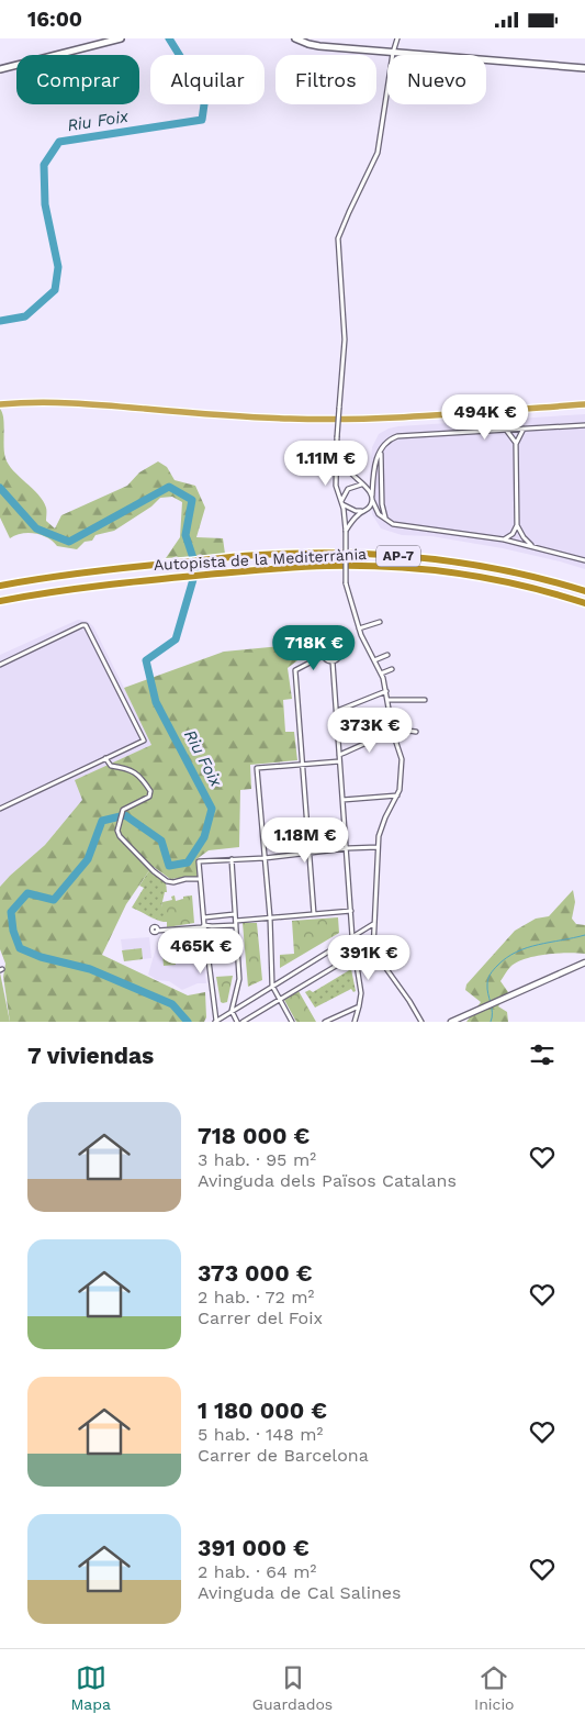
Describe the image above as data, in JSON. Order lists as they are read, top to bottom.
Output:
{
  "streets": {
    "highway": ["AP-7", "Autopista de la Mediterrània"]
  },
  "water": ["Riu Foix"],
  "page": {
    "status": "16:00",
    "chip": [
      "Comprar",
      "Alquilar",
      "Filtros",
      "Nuevo"
    ],
    "price": [
      "494K €",
      "1.11M €",
      "718K €",
      "373K €",
      "1.18M €",
      "465K €",
      "391K €"
    ],
    "heading": "7 viviendas",
    "list": [
      {
        "name": "718 000 €",
        "note": "3 hab. · 95 m² · Avinguda dels Països Catalans"
      },
      {
        "name": "373 000 €",
        "note": "2 hab. · 72 m² · Carrer del Foix"
      },
      {
        "name": "1 180 000 €",
        "note": "5 hab. · 148 m² · Carrer de Barcelona"
      },
      {
        "name": "391 000 €",
        "note": "2 hab. · 64 m² · Avinguda de Cal Salines"
      }
    ],
    "tabs": ["Mapa", "Guardados", "Inicio"]
  }
}
